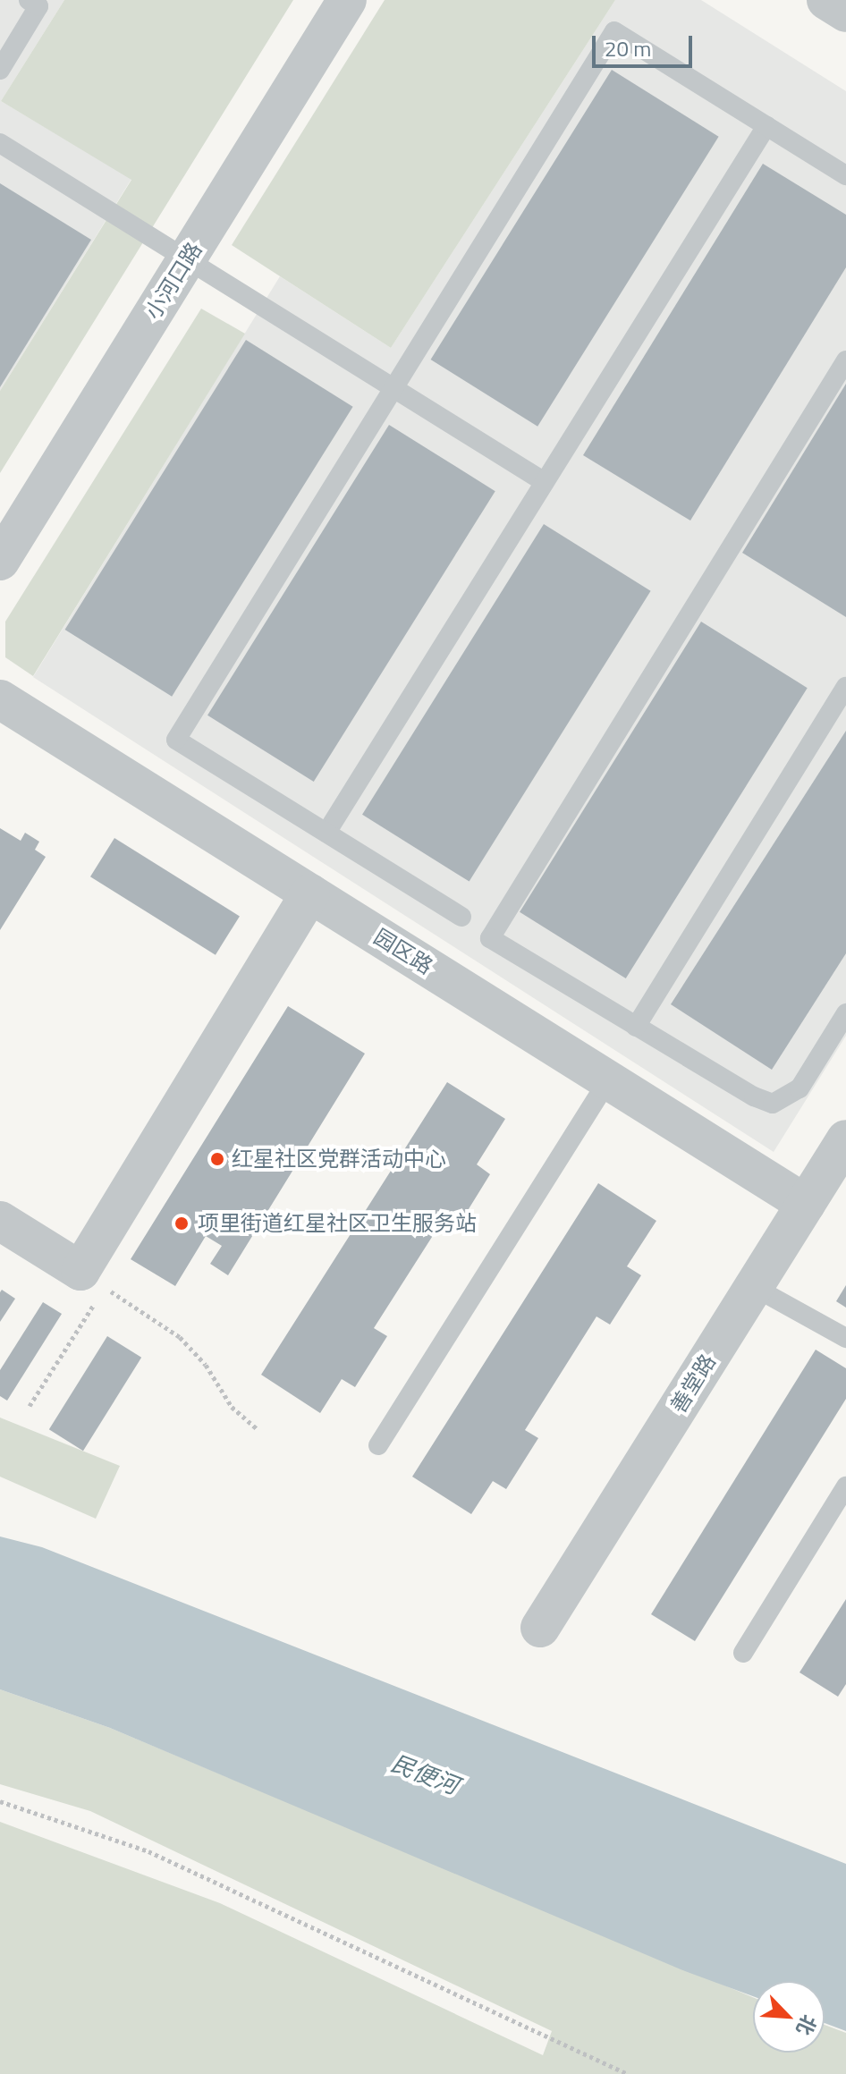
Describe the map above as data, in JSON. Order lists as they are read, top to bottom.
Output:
{
  "streets": {
    "street": ["小河口路", "园区路", "善堂路"]
  },
  "crossings": [
    ["园区路", "善堂路"]
  ],
  "water": ["民便河"],
  "places": ["红星社区党群活动中心", "项里街道红星社区卫生服务站"],
  "scale_bar": "20 m",
  "north": "bottom right"
}
